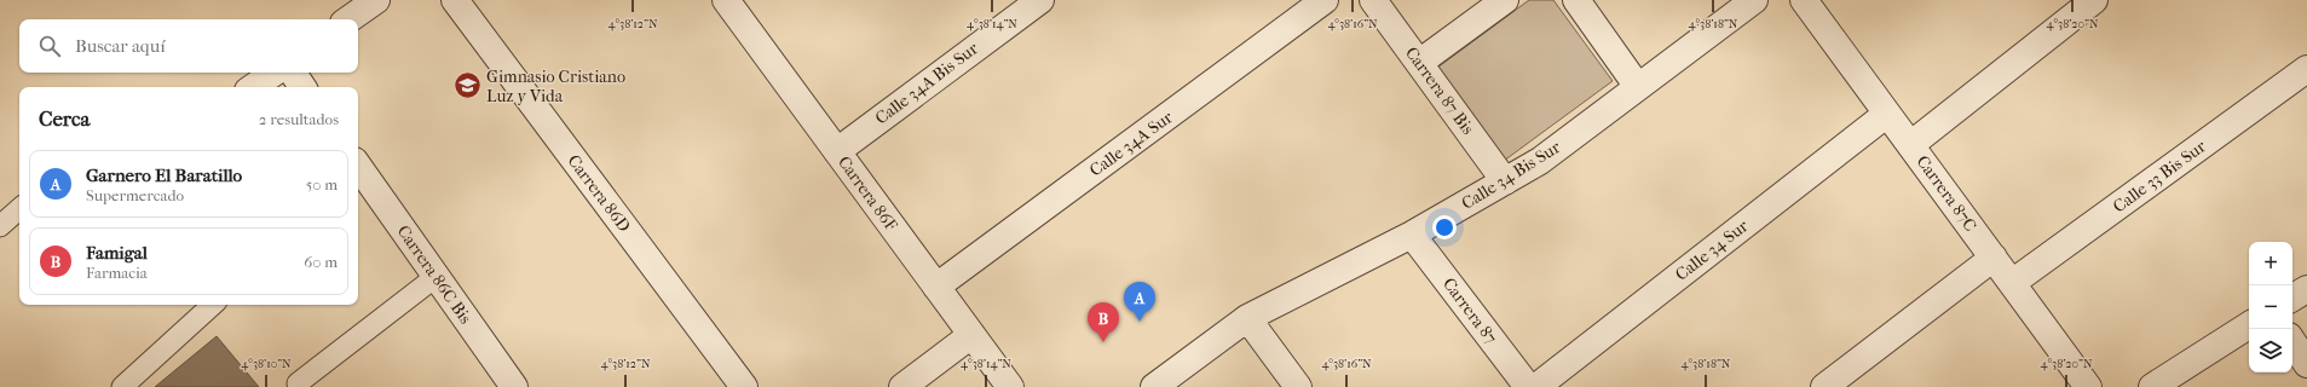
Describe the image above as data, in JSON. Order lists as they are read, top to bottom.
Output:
{
  "streets": {
    "street": [
      "Calle 34A Bis Sur",
      "Carrera 87 Bis",
      "Calle 34A Sur",
      "Calle 34 Bis Sur",
      "Calle 33 Bis Sur",
      "Carrera 86D",
      "Carrera 86F",
      "Carrera 87C",
      "Calle 34 Sur",
      "Carrera 86C Bis",
      "Carrera 87"
    ]
  },
  "crossings": [
    ["Calle 34A Bis Sur", "Carrera 86F"],
    ["Carrera 87 Bis", "Calle 34 Bis Sur"],
    ["Calle 34A Sur", "Carrera 86F"],
    ["Calle 34 Bis Sur", "Carrera 87"],
    ["Calle 33 Bis Sur", "Carrera 87C"],
    ["Carrera 87C", "Calle 34 Sur"]
  ],
  "places": {
    "school or university": ["Gimnasio Cristiano Luz y Vida"]
  },
  "page": {
    "search": "Buscar aquí",
    "heading": ["Cerca", "2 resultados"],
    "list": [
      {
        "mark": "A",
        "name": "Garnero El Baratillo",
        "note": "Supermercado",
        "value": "50 m"
      },
      {
        "mark": "B",
        "name": "Famigal",
        "note": "Farmacia",
        "value": "60 m"
      }
    ],
    "map_buttons": ["+", "−"],
    "pins": ["A", "B"]
  },
  "coordinates": [
    "4°38'12\"N",
    "4°38'14\"N",
    "4°38'16\"N",
    "4°38'18\"N",
    "4°38'20\"N",
    "4°38'10\"N"
  ]
}
